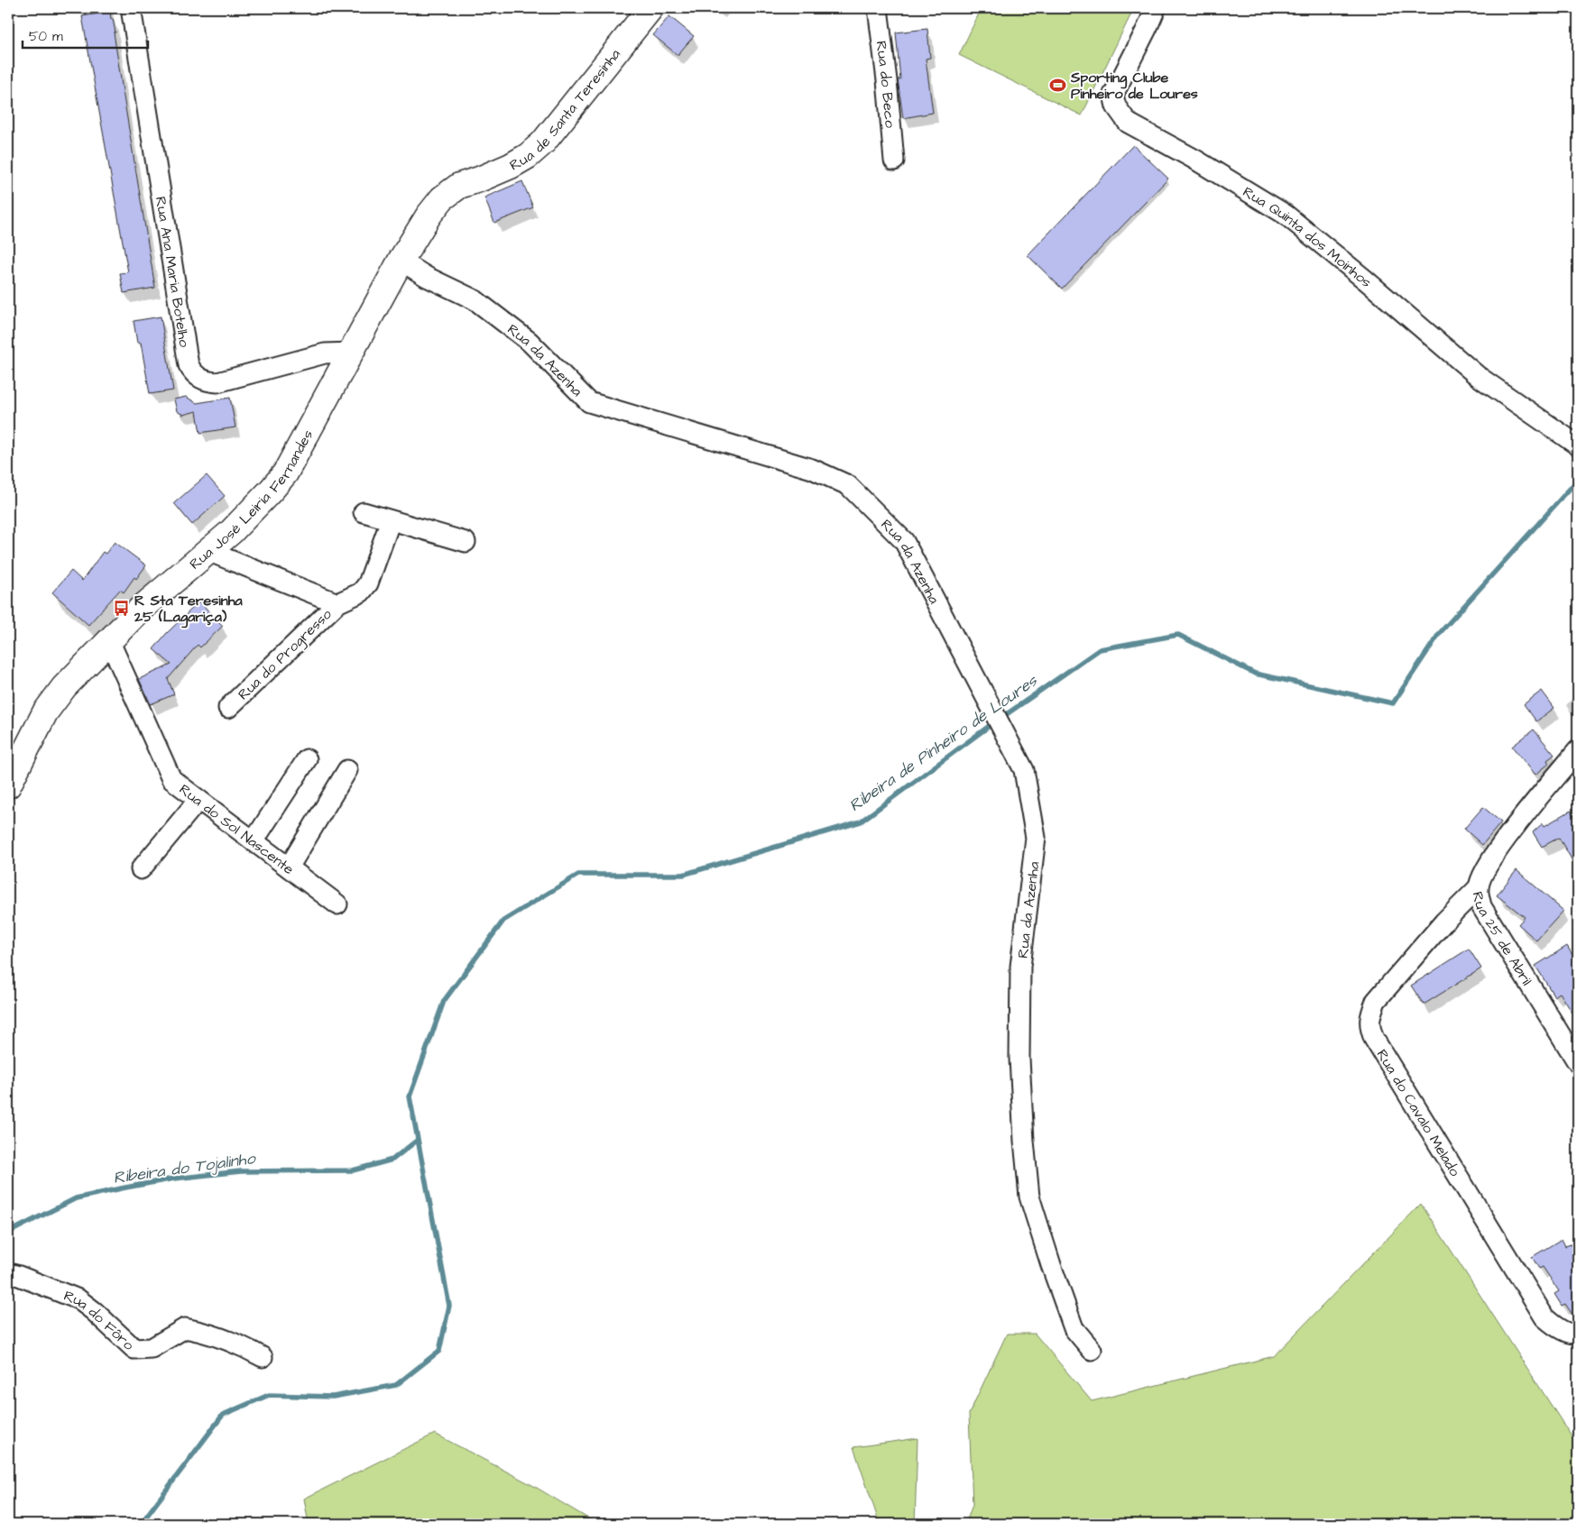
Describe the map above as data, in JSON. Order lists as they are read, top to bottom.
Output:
{
  "streets": {
    "main road": ["Rua de Santa Teresinha", "Rua José Leiria Fernandes"],
    "street": [
      "Rua do Beco",
      "Rua Quinta dos Moinhos",
      "Rua Ana Maria Botelho",
      "Rua da Azenha",
      "Rua do Progresso",
      "Rua do Sol Nascente",
      "Rua 25 de Abril",
      "Rua do Cavalo Melado",
      "Rua do Fôro"
    ]
  },
  "crossings": [
    ["Rua de Santa Teresinha", "Rua José Leiria Fernandes"],
    ["Rua Ana Maria Botelho", "Rua José Leiria Fernandes"],
    ["Rua da Azenha", "Rua José Leiria Fernandes"],
    ["Rua José Leiria Fernandes", "Rua do Progresso"],
    ["Rua José Leiria Fernandes", "Rua do Sol Nascente"],
    ["Rua 25 de Abril", "Rua do Cavalo Melado"]
  ],
  "water": ["Ribeira de Pinheiro de Loures", "Ribeira do Tojalinho"],
  "places": {
    "sports": ["Sporting Clube Pinheiro de Loures"],
    "bus stop": ["R Sta Teresinha 25 (Lagariça)"]
  },
  "scale_bar": "50 m"
}
